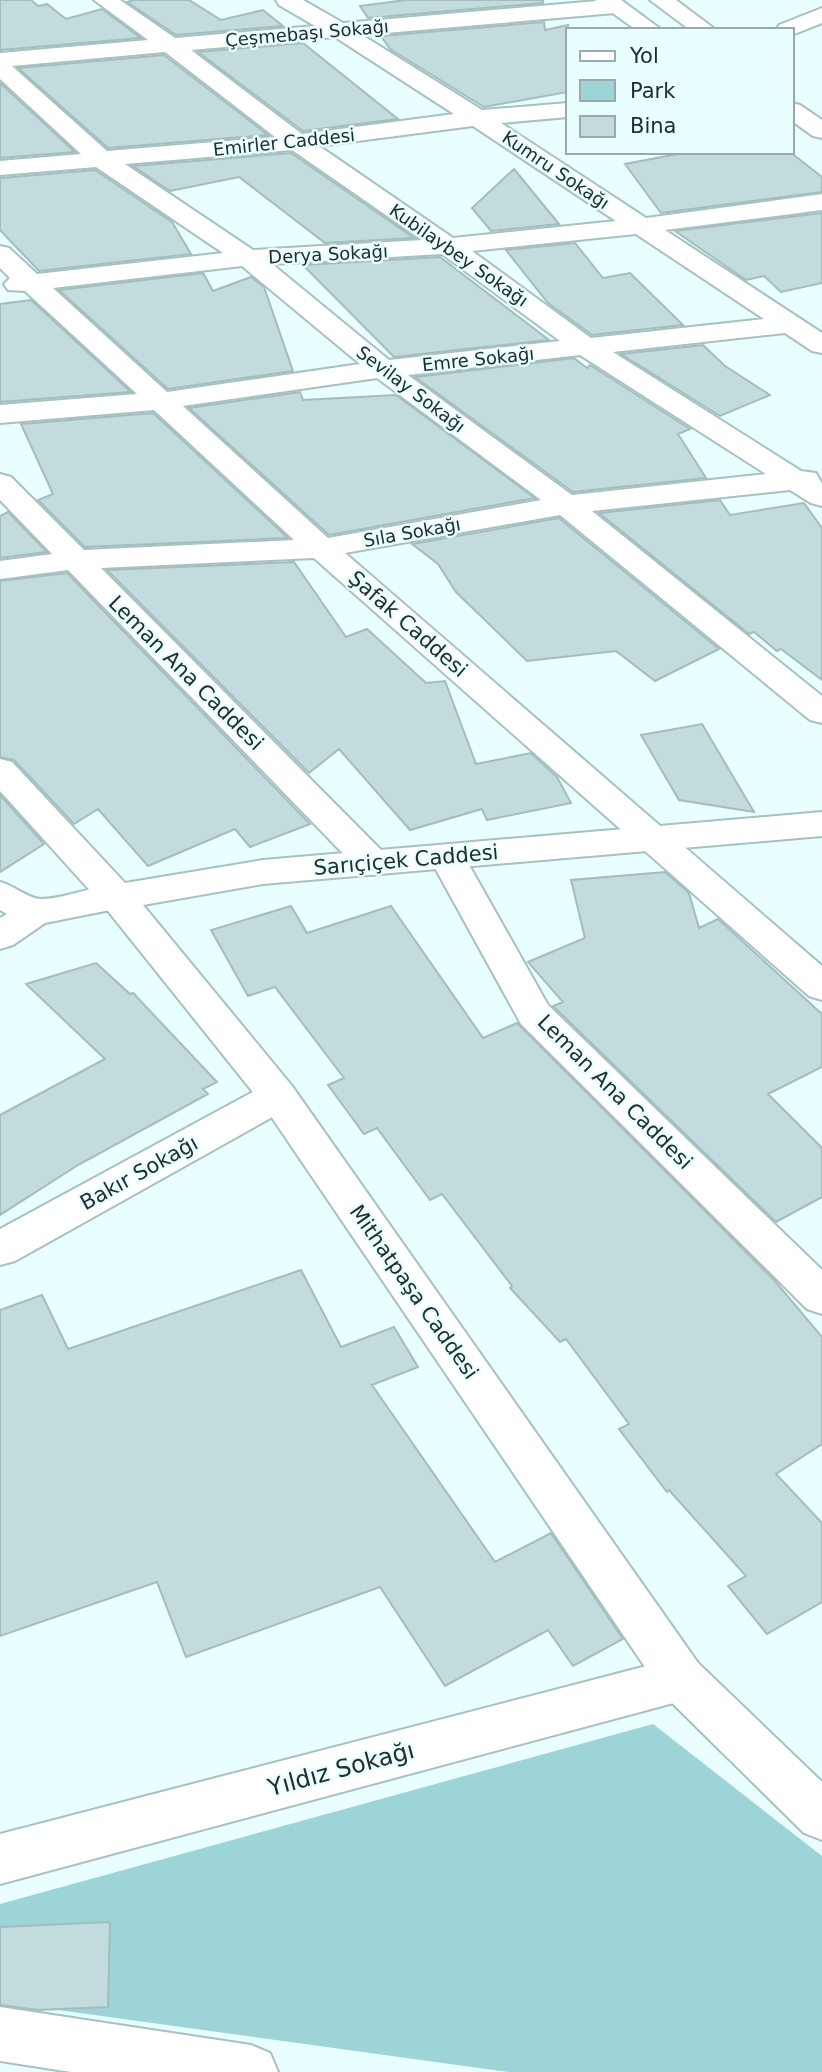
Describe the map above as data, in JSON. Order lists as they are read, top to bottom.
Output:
{
  "streets": {
    "street": [
      "Çeşmebaşı Sokağı",
      "Emirler Caddesi",
      "Kumru Sokağı",
      "Derya Sokağı",
      "Kubilaybey Sokağı",
      "Emre Sokağı",
      "Sevilay Sokağı",
      "Sıla Sokağı",
      "Şafak Caddesi",
      "Leman Ana Caddesi",
      "Sarıçiçek Caddesi",
      "Bakır Sokağı",
      "Mithatpaşa Caddesi",
      "Yıldız Sokağı"
    ]
  },
  "crossings": [
    ["Çeşmebaşı Sokağı", "Kumru Sokağı"],
    ["Çeşmebaşı Sokağı", "Kubilaybey Sokağı"],
    ["Emirler Caddesi", "Kumru Sokağı"],
    ["Emirler Caddesi", "Kubilaybey Sokağı"],
    ["Emirler Caddesi", "Sevilay Sokağı"],
    ["Kumru Sokağı", "Derya Sokağı"],
    ["Kumru Sokağı", "Emre Sokağı"],
    ["Derya Sokağı", "Kubilaybey Sokağı"],
    ["Derya Sokağı", "Sevilay Sokağı"],
    ["Derya Sokağı", "Şafak Caddesi"],
    ["Kubilaybey Sokağı", "Emre Sokağı"],
    ["Kubilaybey Sokağı", "Sıla Sokağı"],
    ["Emre Sokağı", "Sevilay Sokağı"],
    ["Emre Sokağı", "Şafak Caddesi"],
    ["Sevilay Sokağı", "Sıla Sokağı"],
    ["Sıla Sokağı", "Şafak Caddesi"],
    ["Sıla Sokağı", "Leman Ana Caddesi"],
    ["Şafak Caddesi", "Sarıçiçek Caddesi"],
    ["Leman Ana Caddesi", "Sarıçiçek Caddesi"],
    ["Sarıçiçek Caddesi", "Mithatpaşa Caddesi"],
    ["Bakır Sokağı", "Mithatpaşa Caddesi"],
    ["Mithatpaşa Caddesi", "Yıldız Sokağı"]
  ],
  "legend": ["Yol", "Park", "Bina"]
}
